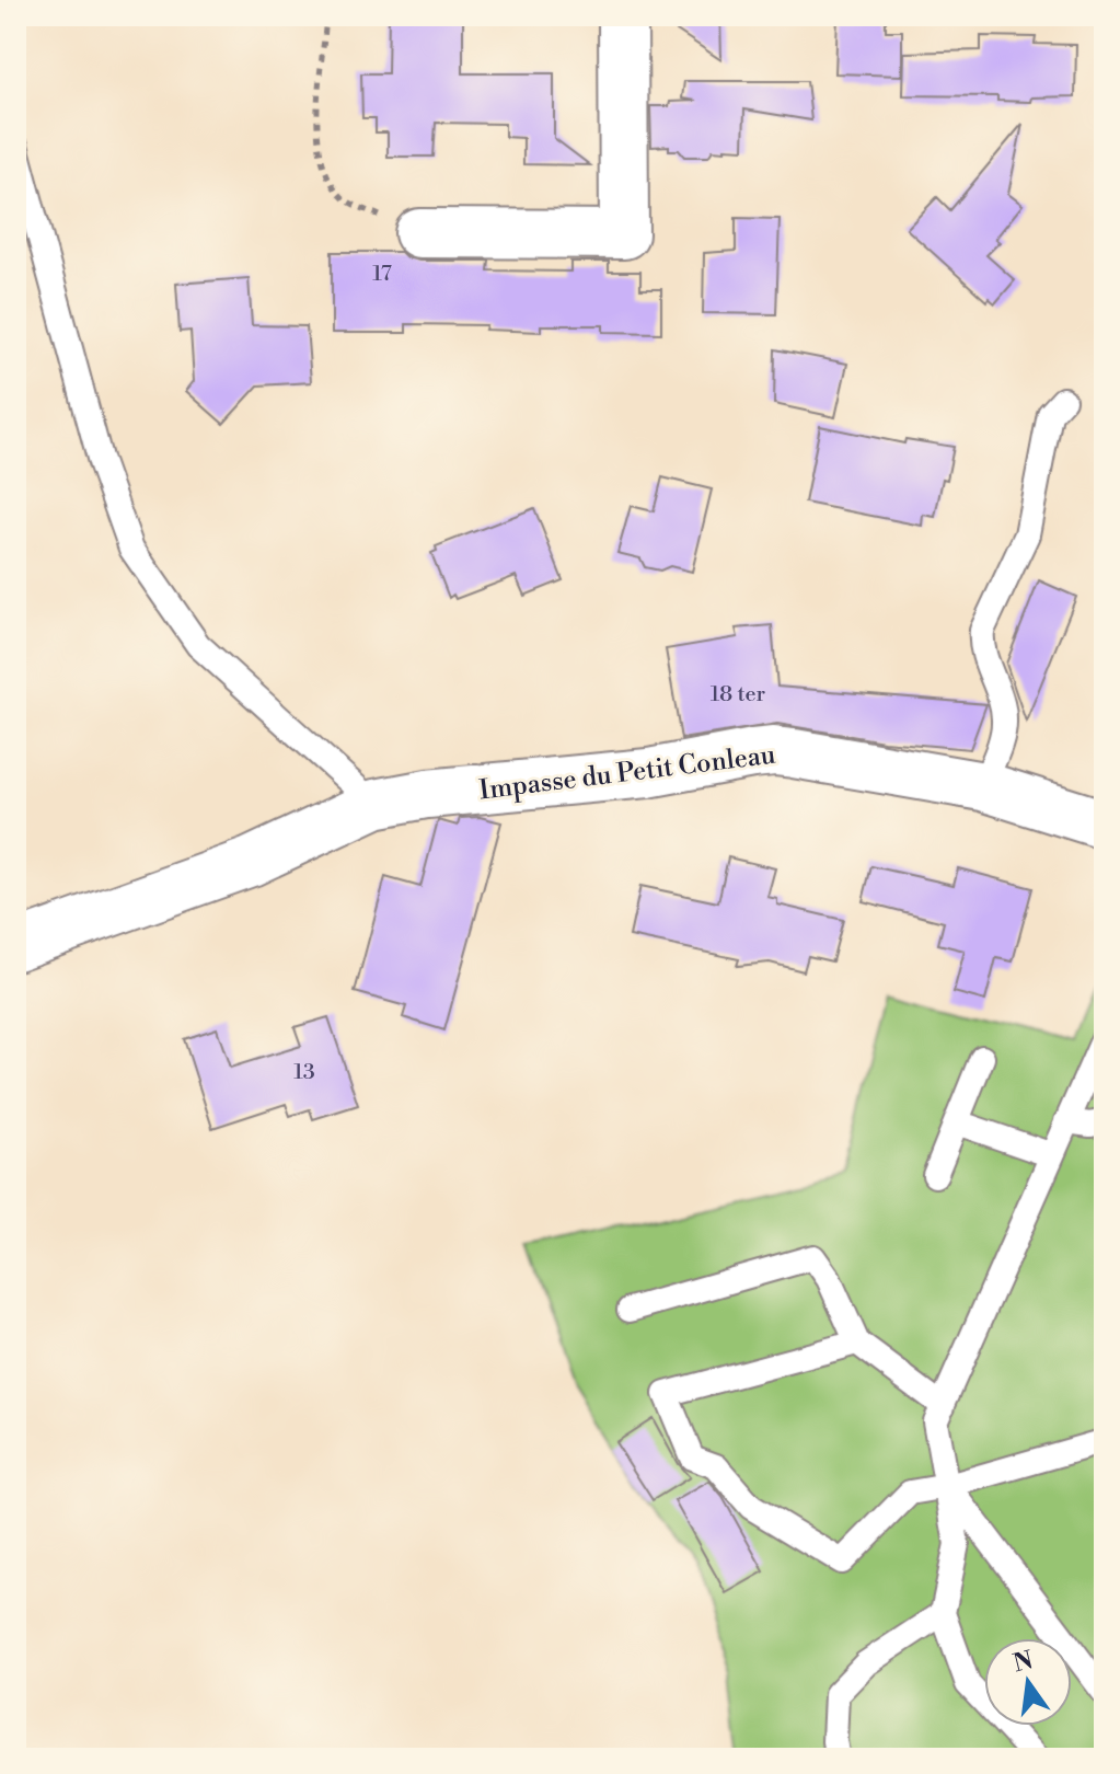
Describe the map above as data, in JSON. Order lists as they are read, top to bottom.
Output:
{
  "streets": {
    "street": ["Impasse du Petit Conleau"]
  },
  "house_numbers": ["17", "18 ter", "13"],
  "north": "top"
}
